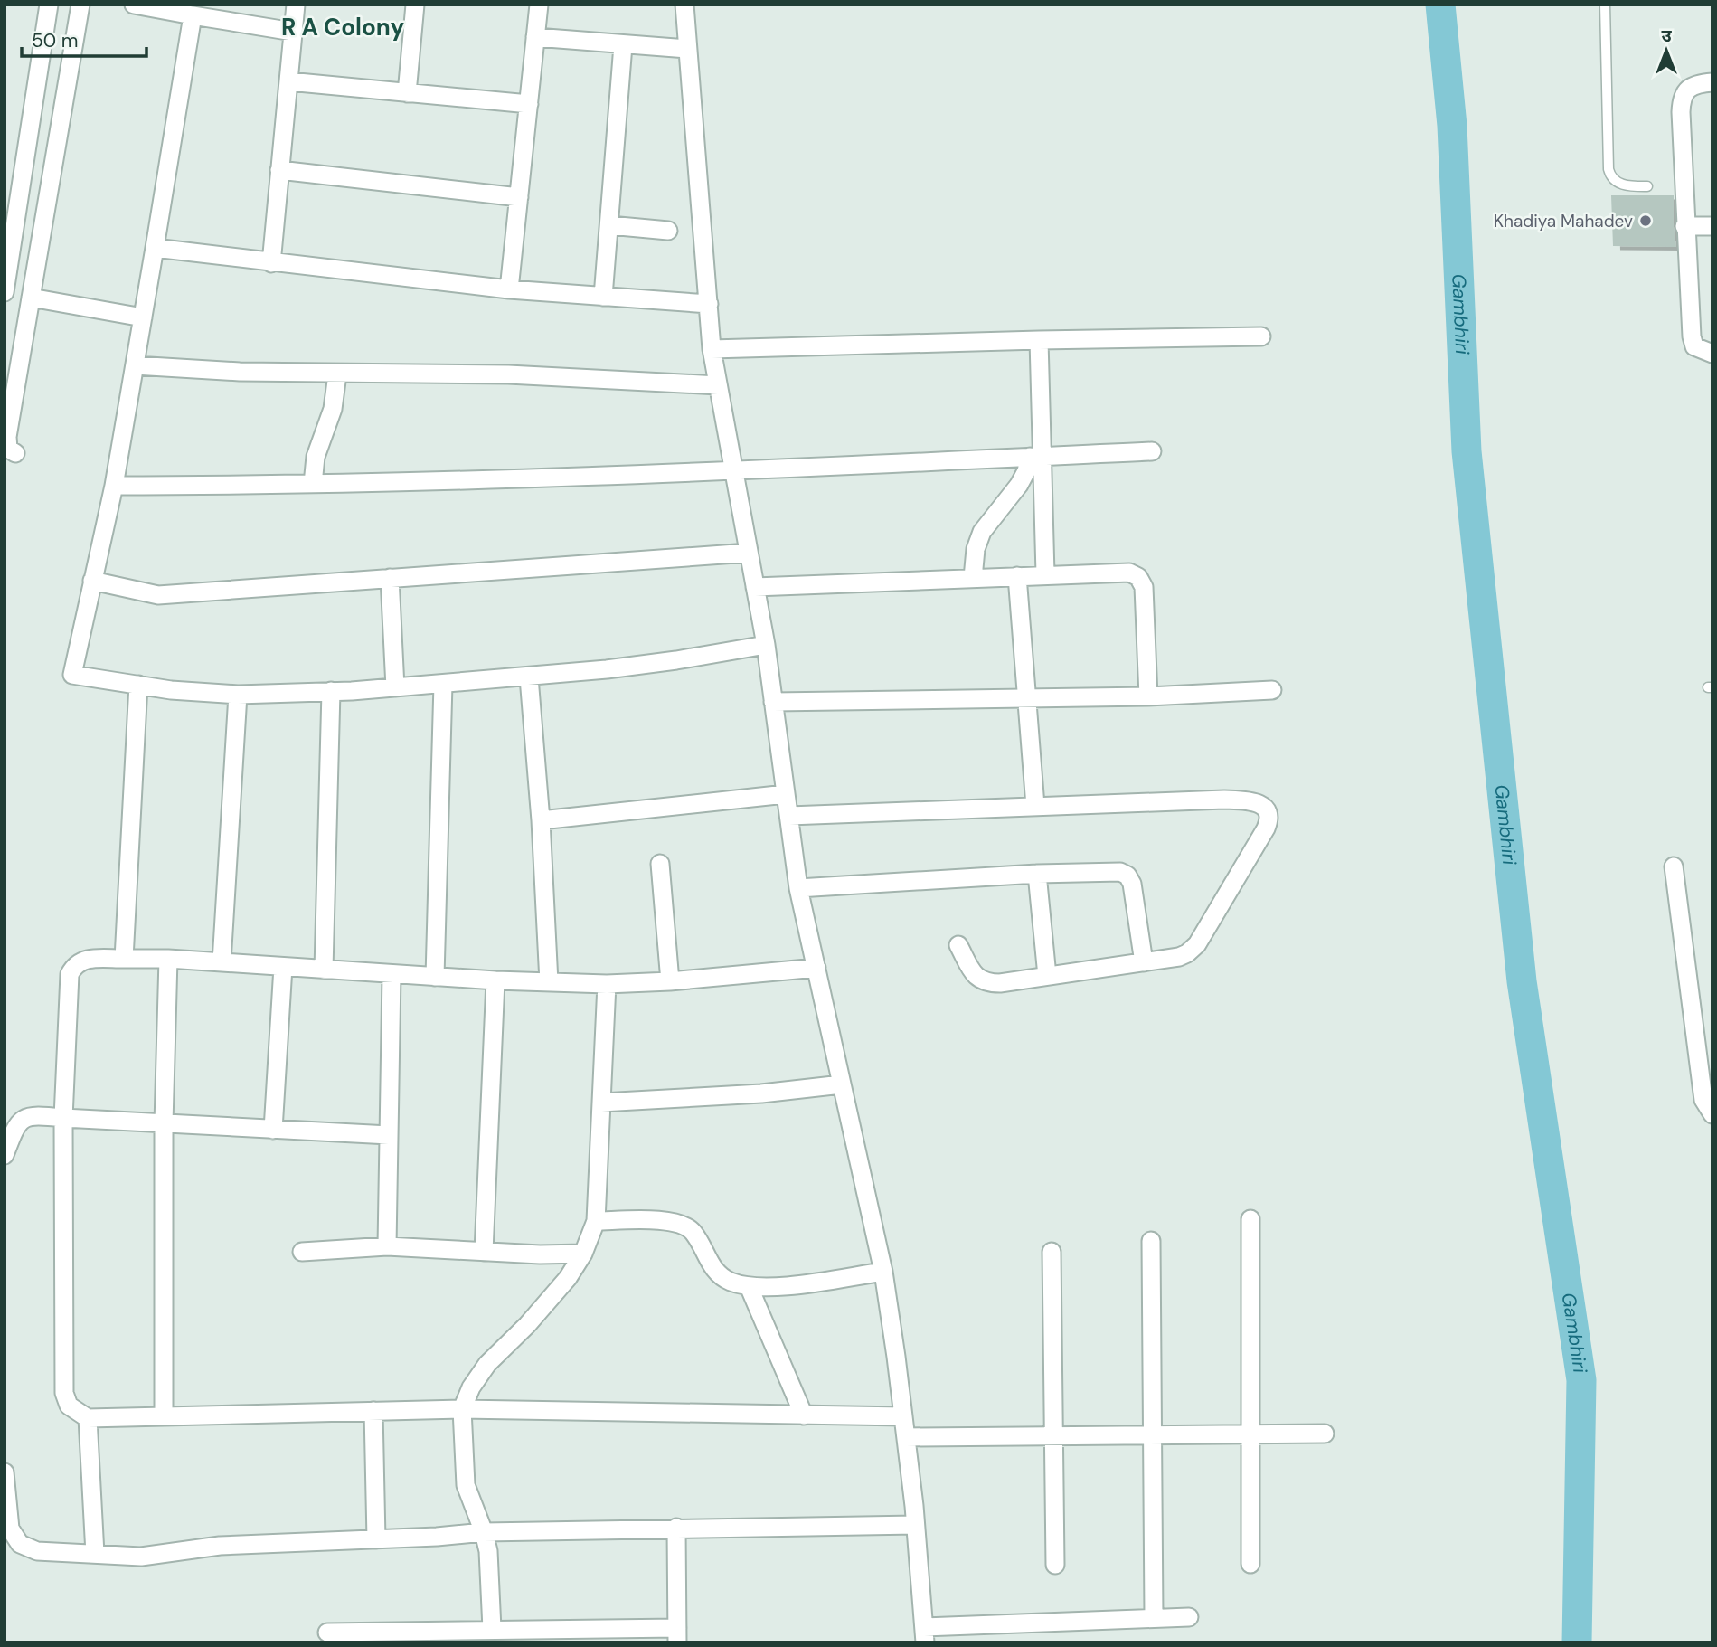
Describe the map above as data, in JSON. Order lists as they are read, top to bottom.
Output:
{
  "districts": ["R A Colony"],
  "water": ["Gambhiri"],
  "places": ["Khadiya Mahadev"],
  "scale_bar": "50 m",
  "north": "top"
}
